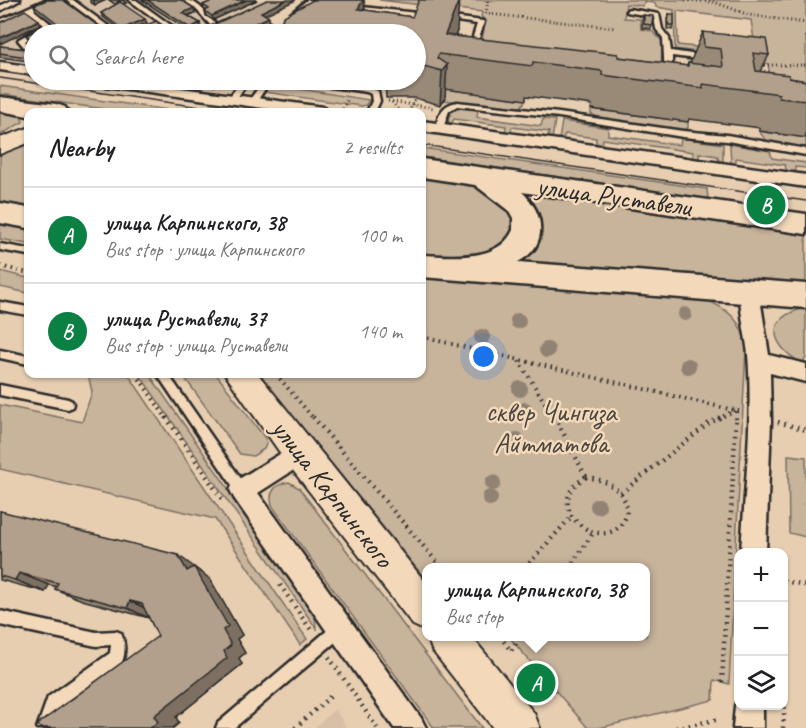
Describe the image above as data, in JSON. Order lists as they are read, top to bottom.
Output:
{
  "streets": {
    "main road": ["улица Руставели"],
    "street": ["улица Карпинского"]
  },
  "parks": ["сквер Чингиза Айтматова"],
  "page": {
    "search": "Search here",
    "heading": ["Nearby", "2 results"],
    "pins": ["B", "A"],
    "list": [
      {
        "mark": "A",
        "name": "улица Карпинского, 38",
        "note": "Bus stop · улица Карпинского",
        "value": "100 m"
      },
      {
        "mark": "B",
        "name": "улица Руставели, 37",
        "note": "Bus stop · улица Руставели",
        "value": "140 m"
      }
    ],
    "map_buttons": ["+", "−"],
    "popup": ["улица Карпинского, 38", "Bus stop"]
  }
}
